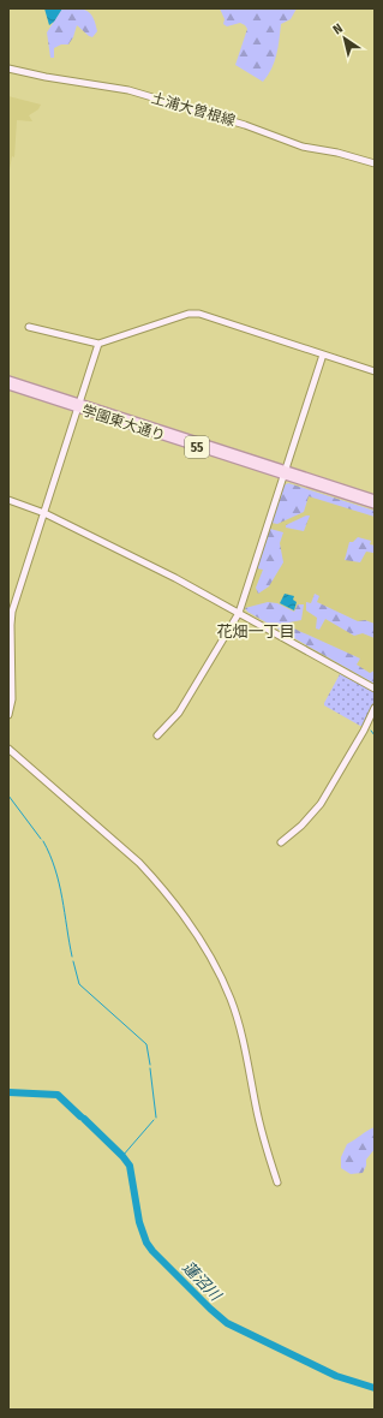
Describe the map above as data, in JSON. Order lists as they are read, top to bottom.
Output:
{
  "streets": {
    "main road": ["学園東大通り", "55"],
    "street": ["土浦大曽根線"]
  },
  "districts": ["花畑一丁目"],
  "water": ["蓮沼川"],
  "north": "top left"
}
